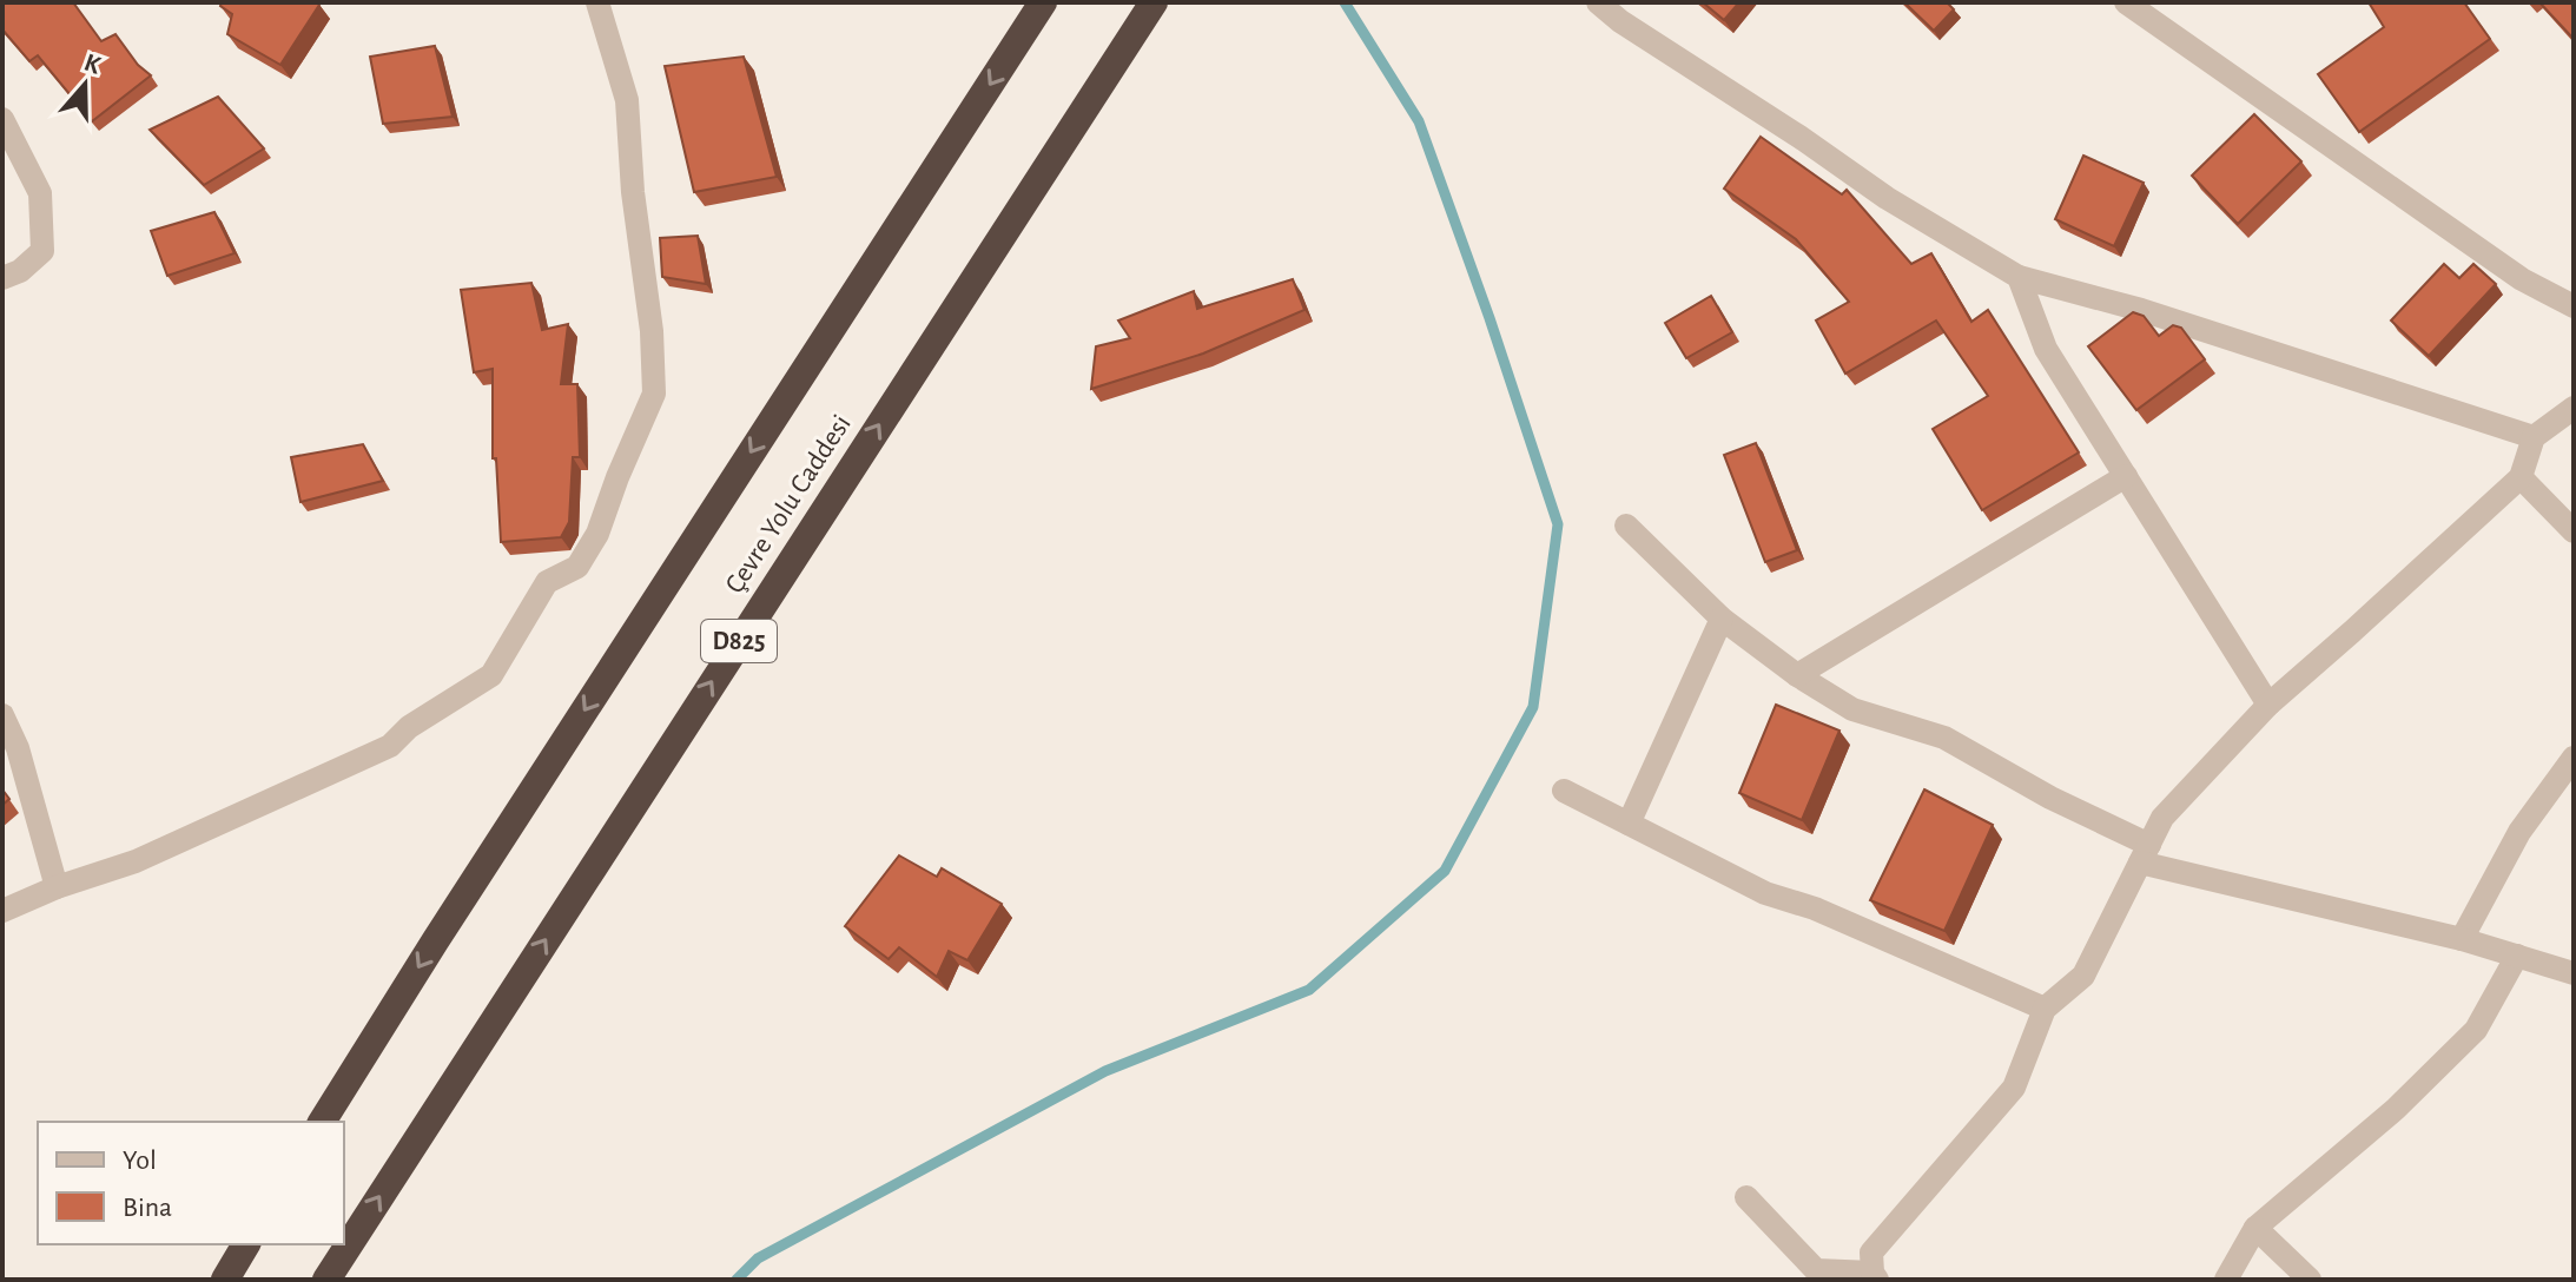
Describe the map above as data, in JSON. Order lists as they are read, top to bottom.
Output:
{
  "streets": {
    "highway": ["Çevre Yolu Caddesi", "D825"]
  },
  "legend": ["Yol", "Bina"],
  "north": "top"
}
